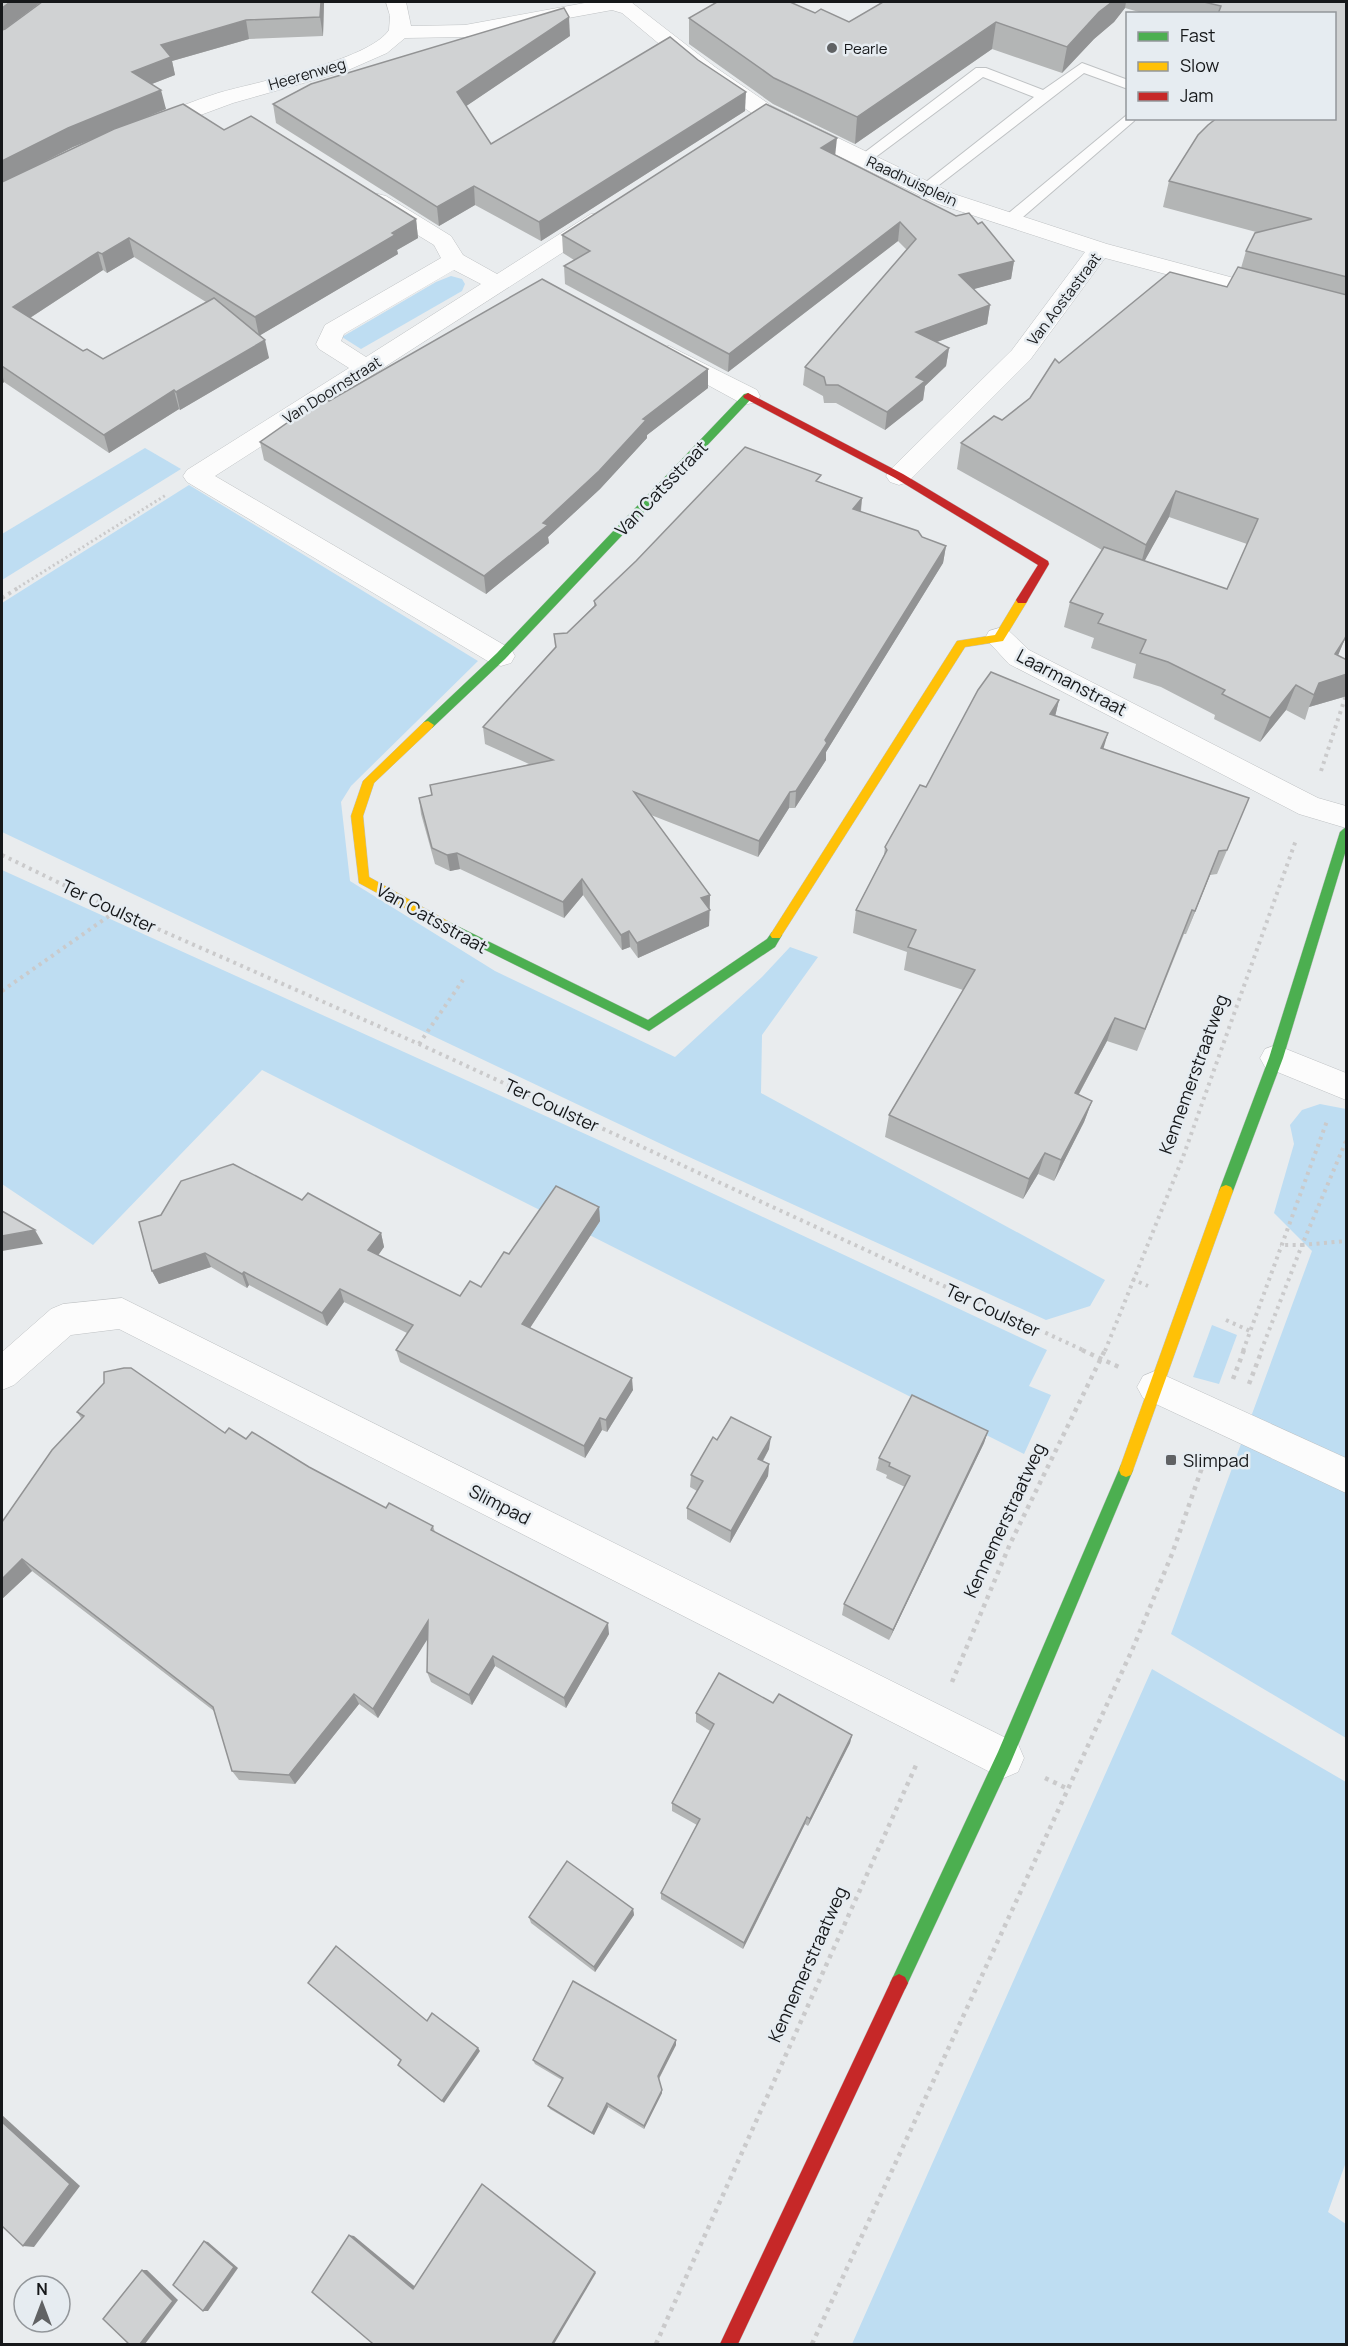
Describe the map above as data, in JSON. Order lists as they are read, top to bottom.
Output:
{
  "streets": {
    "street": [
      "Heerenweg",
      "Raadhuisplein",
      "Van Aostastraat",
      "Van Doornstraat",
      "Van Catsstraat",
      "Laarmanstraat",
      "Slimpad"
    ],
    "path": ["Ter Coulster", "Kennemerstraatweg"]
  },
  "crossings": [
    ["Raadhuisplein", "Van Aostastraat"],
    ["Van Aostastraat", "Laarmanstraat"],
    ["Van Catsstraat", "Laarmanstraat"],
    ["Laarmanstraat", "Kennemerstraatweg"],
    ["Ter Coulster", "Kennemerstraatweg"],
    ["Kennemerstraatweg", "Slimpad"]
  ],
  "places": {
    "other": ["Pearle"],
    "transit": ["Slimpad"]
  },
  "legend": ["Fast", "Slow", "Jam"],
  "north": "top"
}
